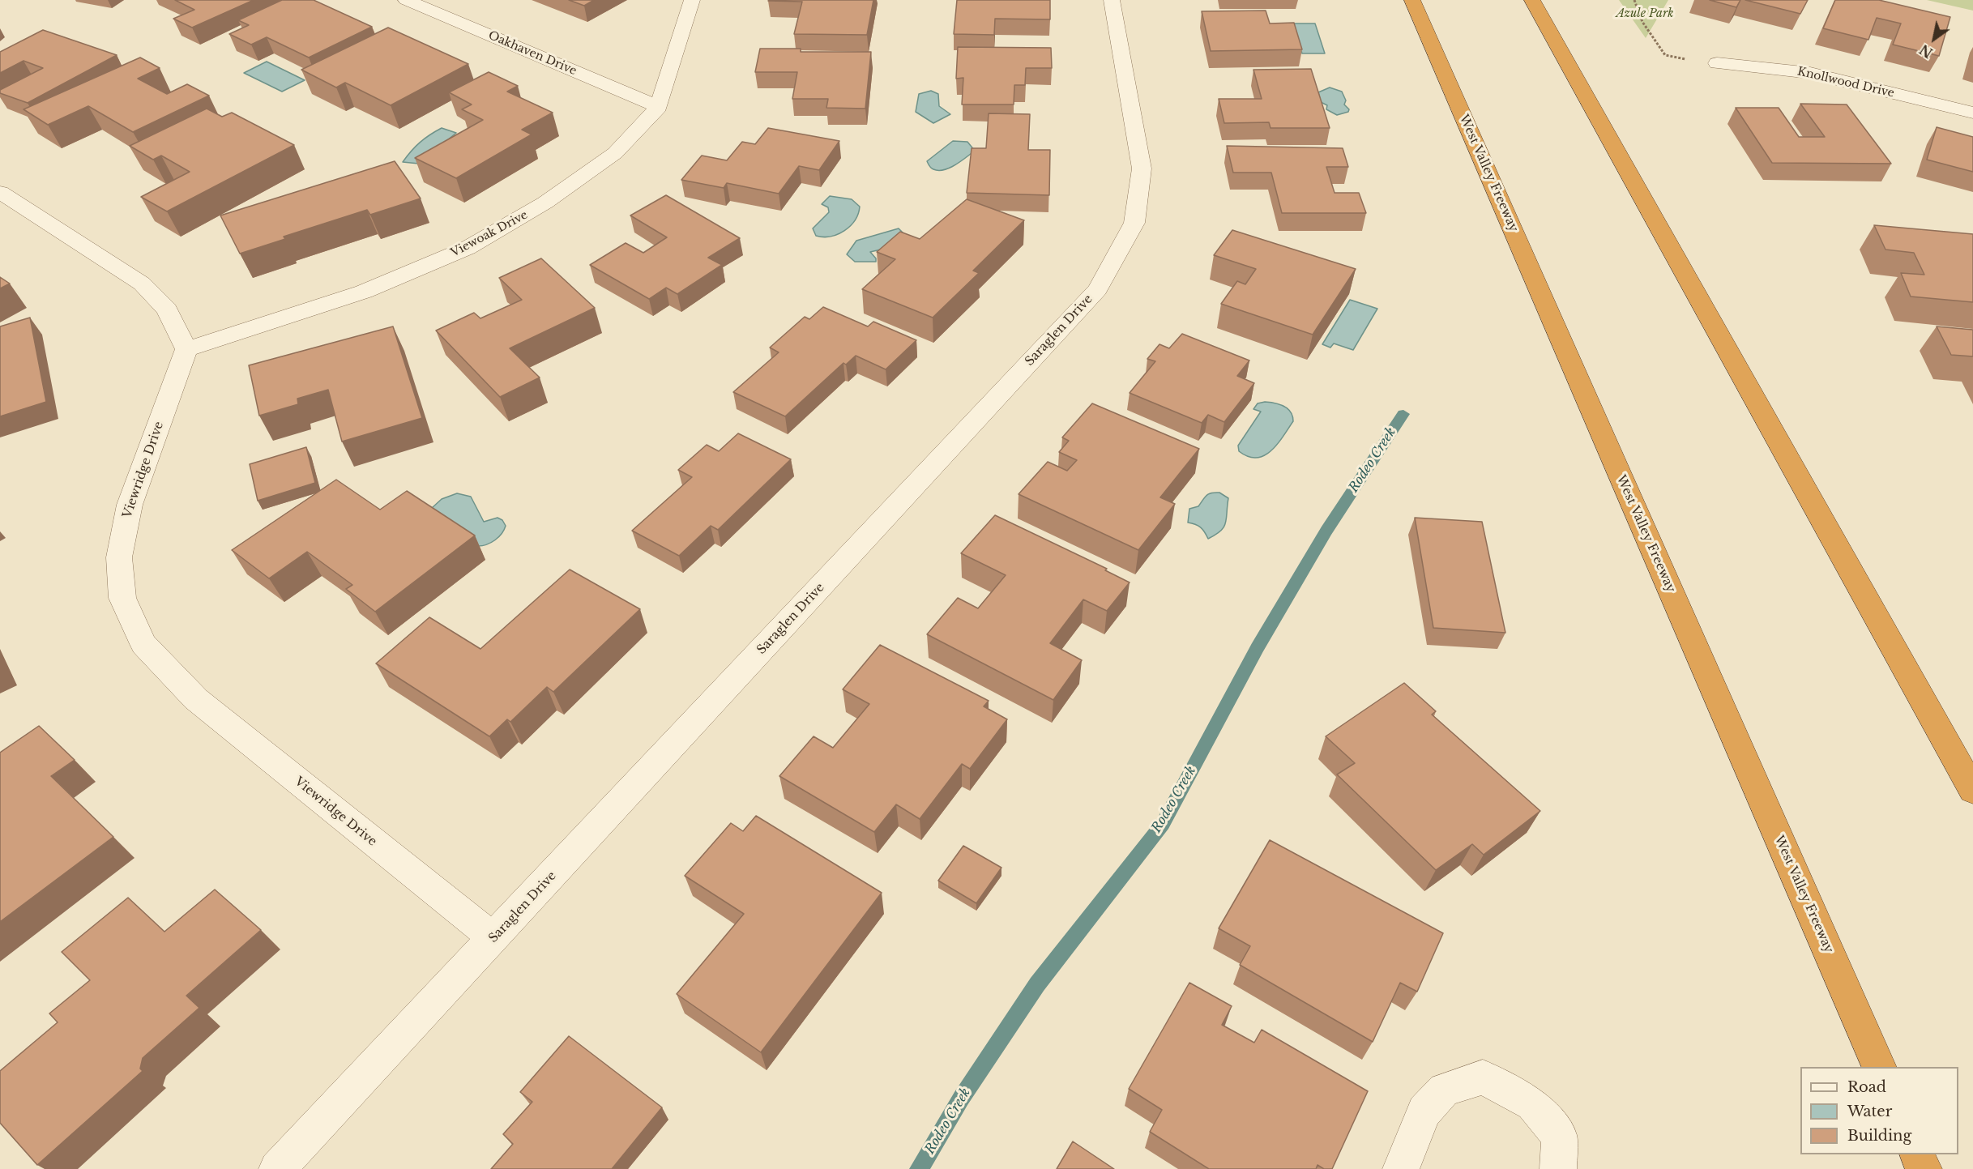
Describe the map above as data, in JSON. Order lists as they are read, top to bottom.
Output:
{
  "streets": {
    "highway": ["West Valley Freeway"],
    "street": [
      "Oakhaven Drive",
      "Knollwood Drive",
      "Viewoak Drive",
      "Saraglen Drive",
      "Viewridge Drive"
    ]
  },
  "crossings": [
    ["Oakhaven Drive", "Viewoak Drive"],
    ["Viewoak Drive", "Viewridge Drive"],
    ["Saraglen Drive", "Viewridge Drive"]
  ],
  "water": ["Rodeo Creek"],
  "parks": ["Azule Park"],
  "legend": ["Road", "Water", "Building"],
  "north": "bottom left"
}
